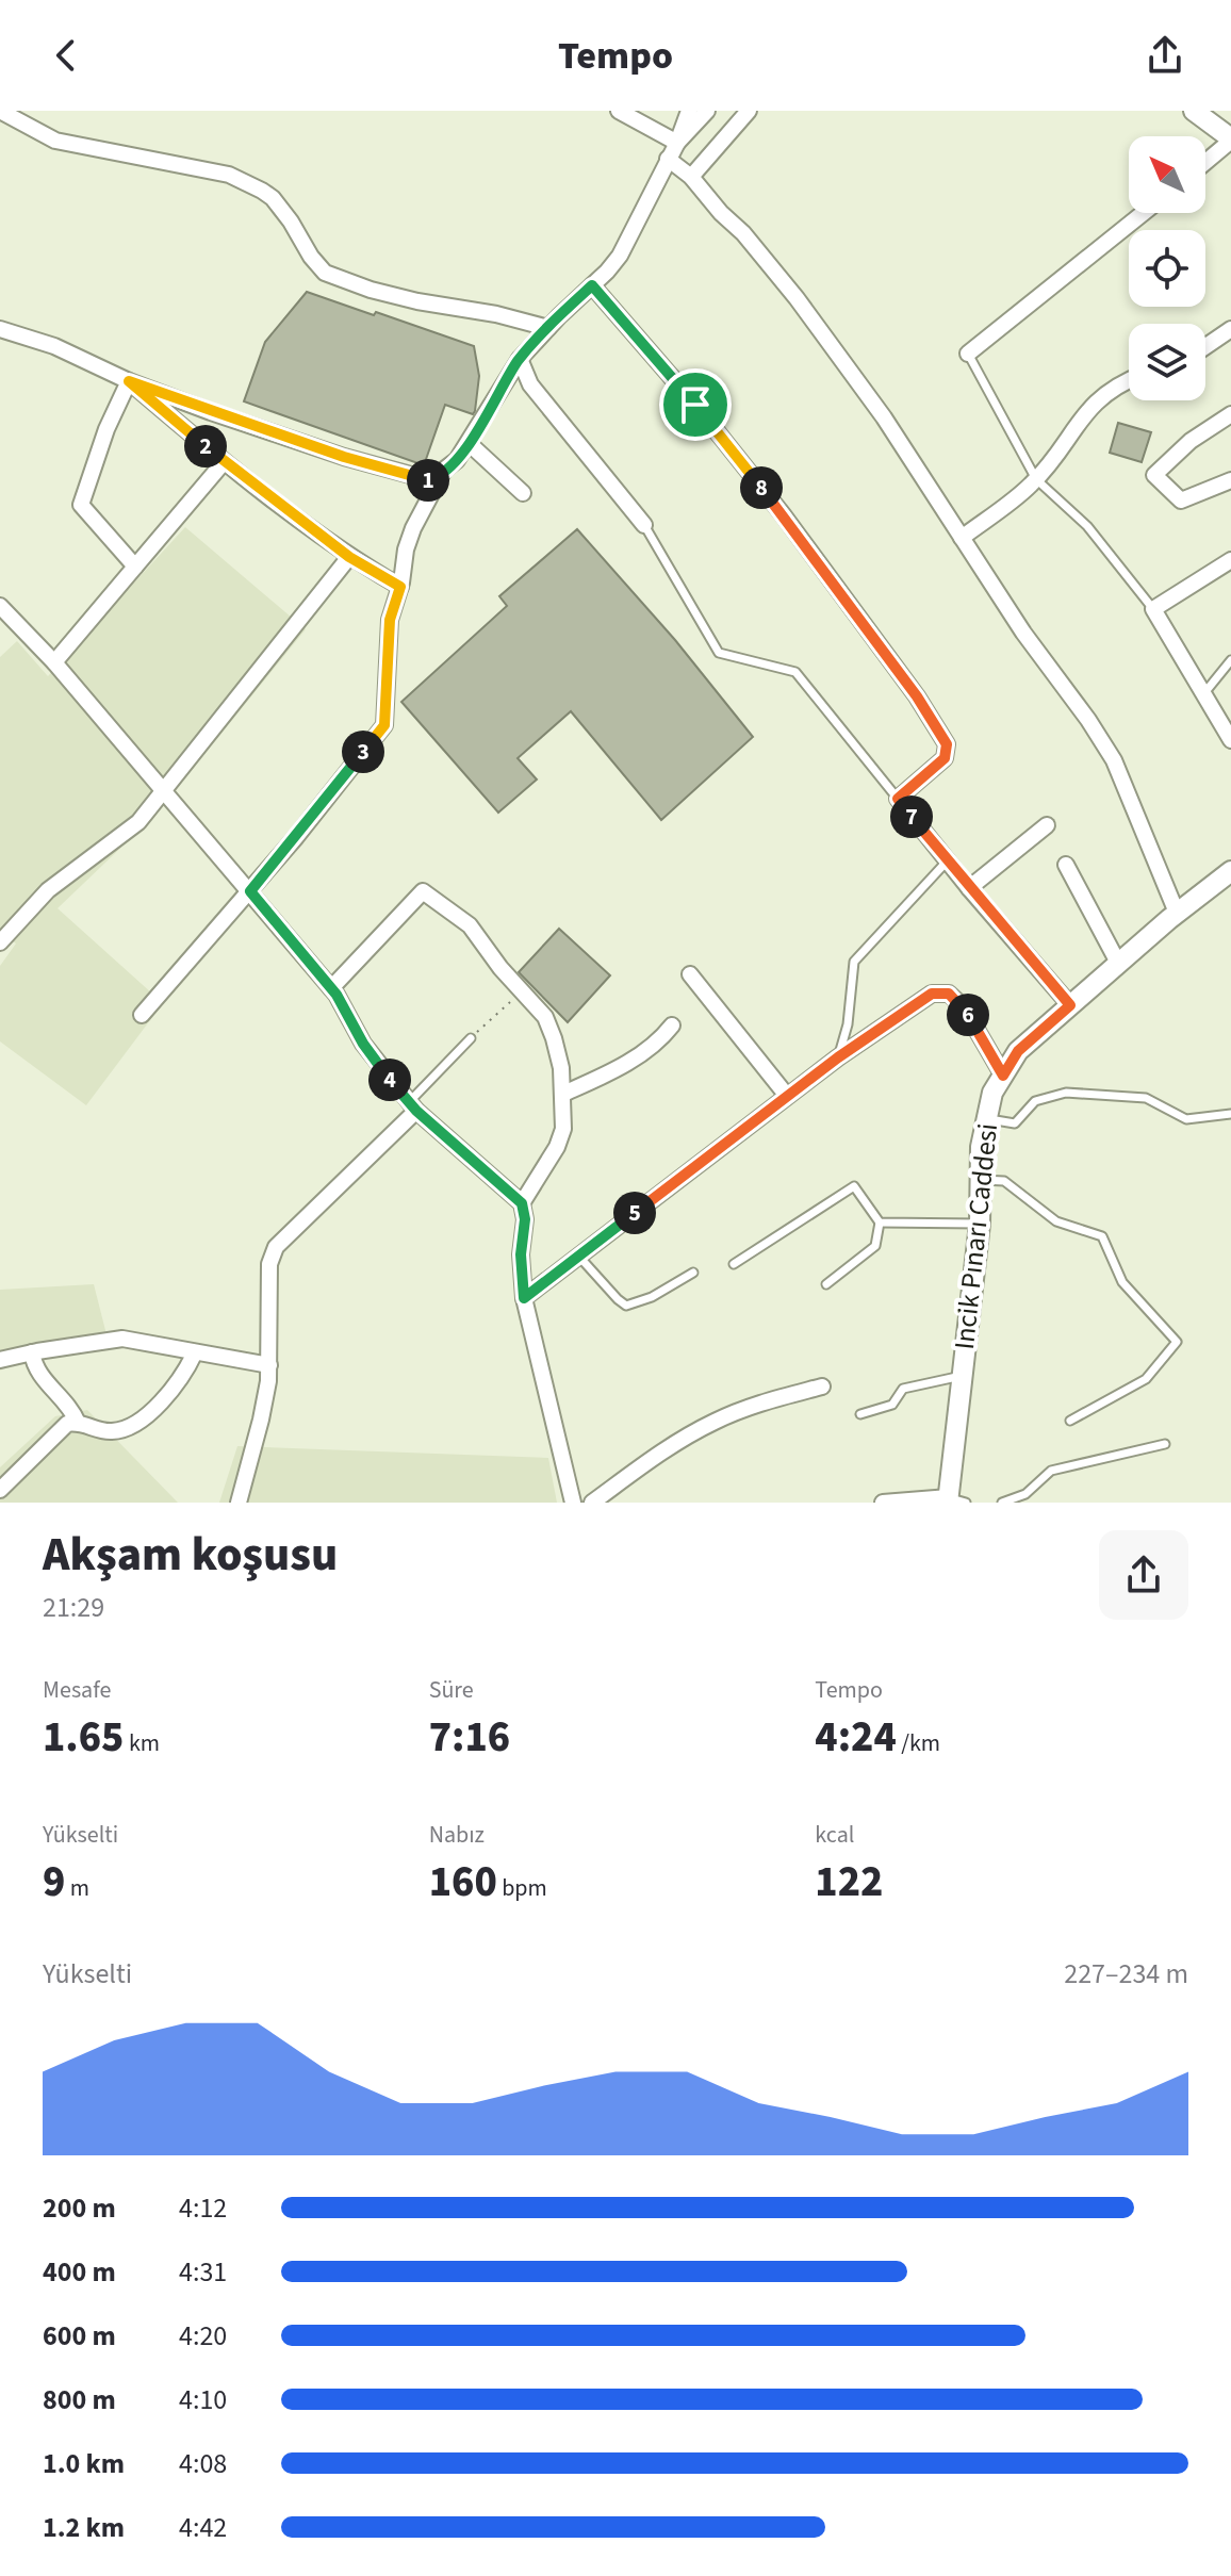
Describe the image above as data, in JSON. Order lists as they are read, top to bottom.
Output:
{
  "streets": {
    "main road": ["Incik Pınarı Caddesi"]
  },
  "north": "top left",
  "page": {
    "header": "Tempo",
    "pins": [
      "2",
      "1",
      "8",
      "3",
      "7",
      "6",
      "4",
      "5"
    ],
    "heading": ["Akşam koşusu", "21:29"],
    "stats": [
      ["Mesafe", "1.65 km"],
      ["Süre", "7:16"],
      ["Tempo", "4:24 /km"],
      ["Yükselti", "9 m"],
      ["Nabız", "160 bpm"],
      ["kcal", "122"]
    ],
    "chart": ["Yükselti", "227–234 m"],
    "list": [
      {
        "name": "200 m",
        "note": "4:12"
      },
      {
        "name": "400 m",
        "note": "4:31"
      },
      {
        "name": "600 m",
        "note": "4:20"
      },
      {
        "name": "800 m",
        "note": "4:10"
      },
      {
        "name": "1.0 km",
        "note": "4:08"
      },
      {
        "name": "1.2 km",
        "note": "4:42"
      }
    ]
  }
}
